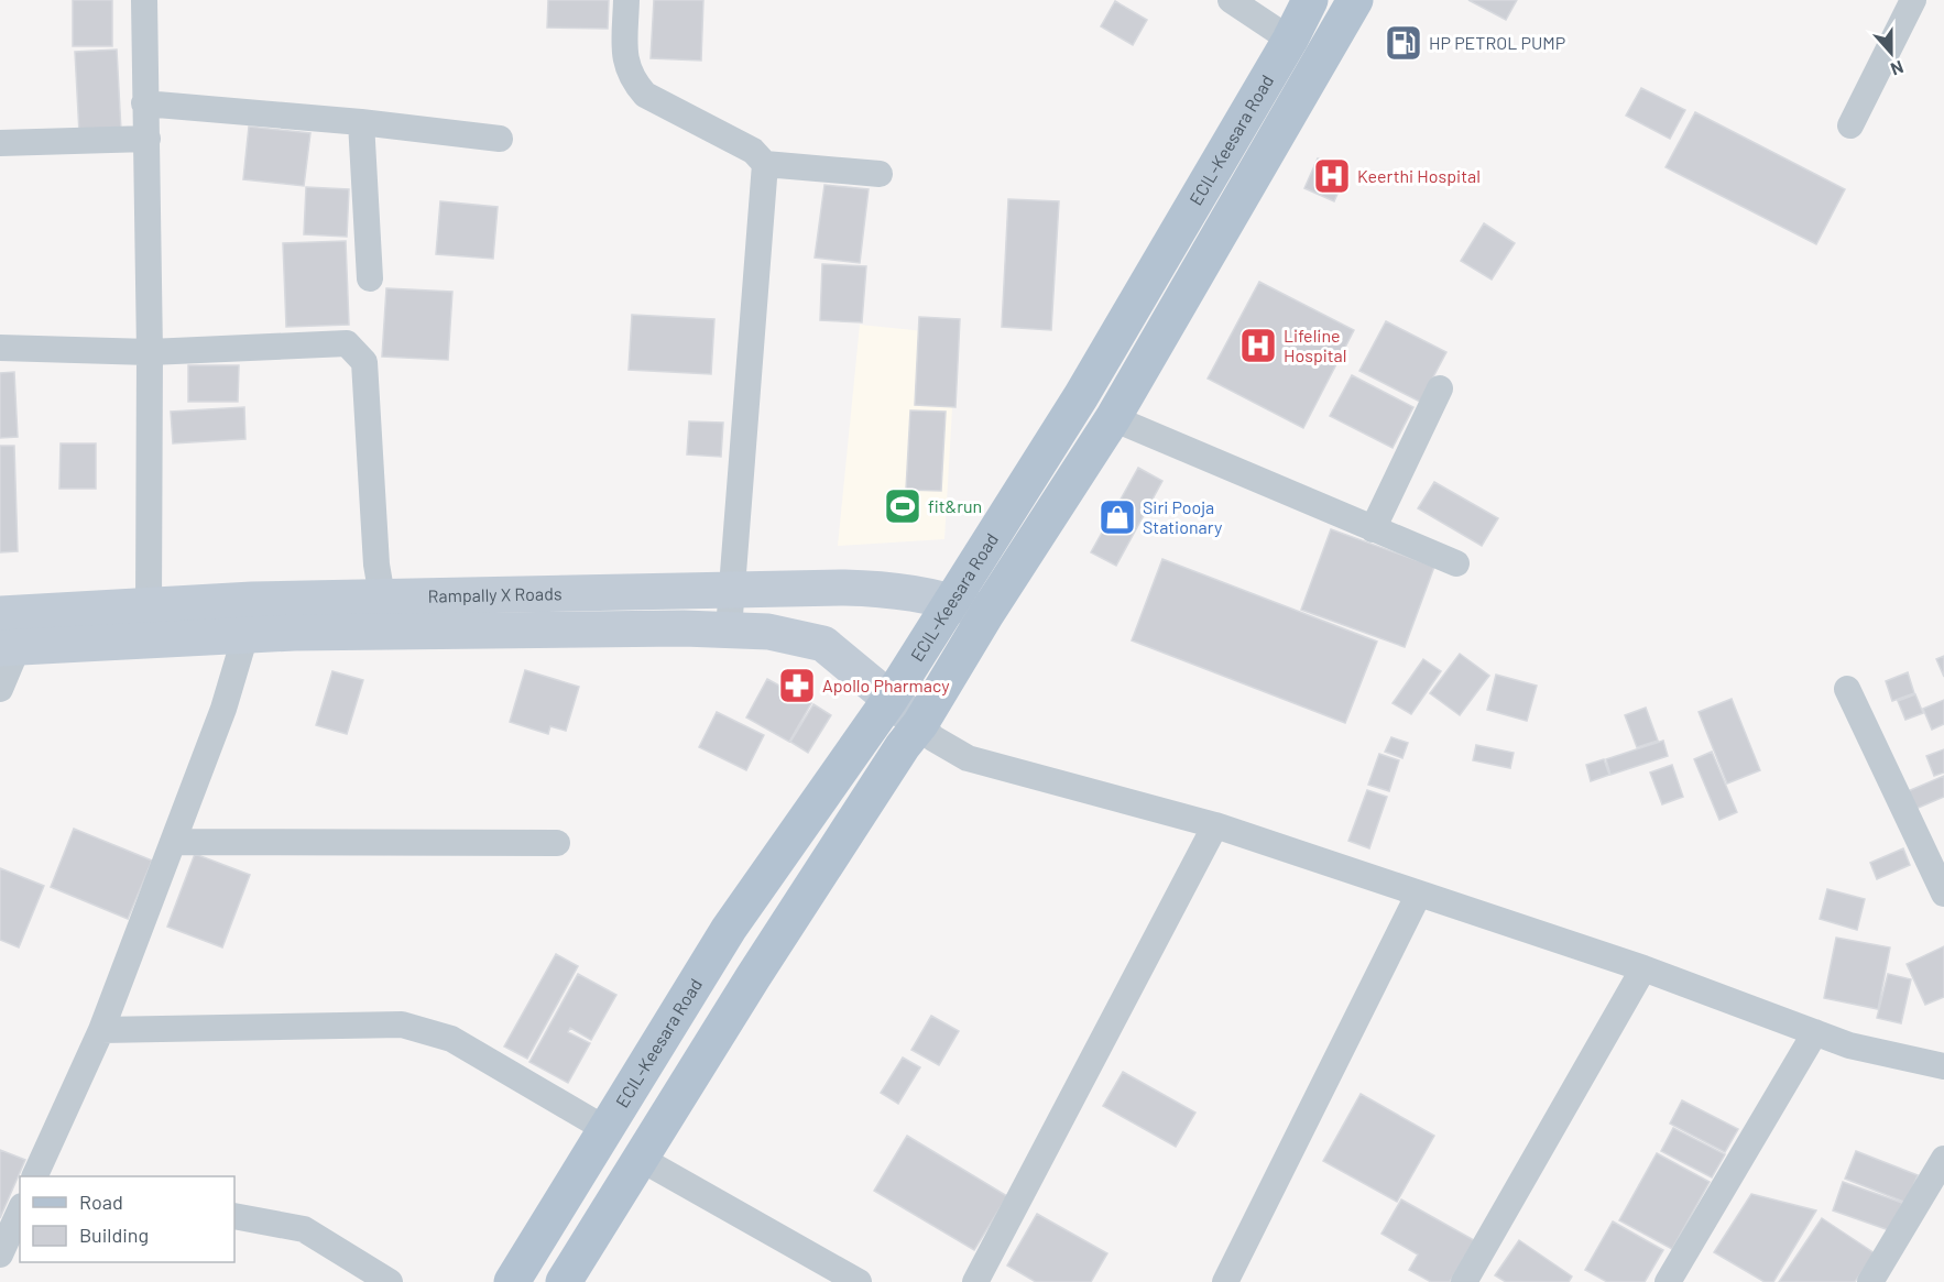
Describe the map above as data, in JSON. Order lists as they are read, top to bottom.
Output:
{
  "streets": {
    "main road": ["ECIL-Keesara Road", "Rampally X Roads"]
  },
  "crossings": [
    ["ECIL-Keesara Road", "Rampally X Roads"]
  ],
  "places": {
    "fuel station": ["HP PETROL PUMP"],
    "hospital": ["Keerthi Hospital", "Lifeline Hospital"],
    "sports": ["fit&run"],
    "shop": ["Siri Pooja Stationary"],
    "pharmacy": ["Apollo Pharmacy"]
  },
  "legend": ["Road", "Building"],
  "north": "bottom"
}
